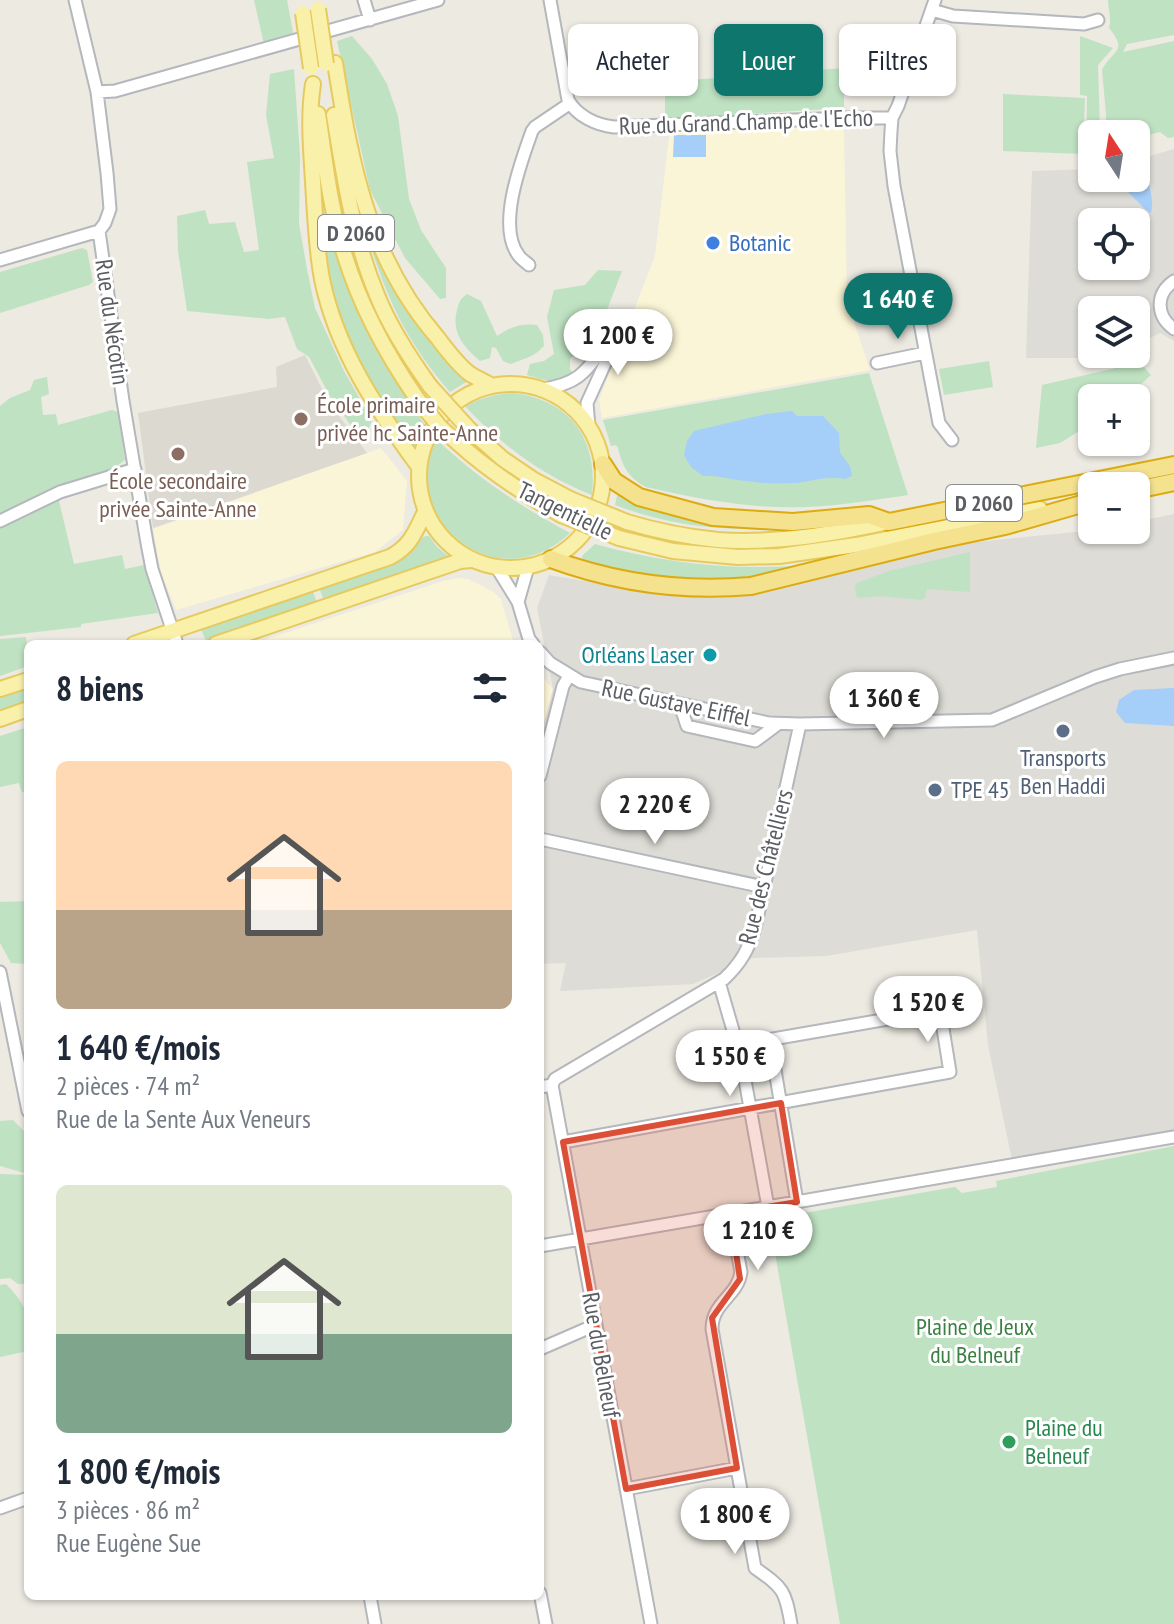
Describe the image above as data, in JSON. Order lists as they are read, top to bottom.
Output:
{
  "streets": {
    "highway": ["D 2060", "Tangentielle"],
    "street": [
      "Rue du Grand Champ de l'Echo",
      "Rue du Nécotin",
      "Rue Gustave Eiffel",
      "Rue des Châtelliers",
      "Rue du Belneuf"
    ]
  },
  "crossings": [
    ["Rue Gustave Eiffel", "Rue des Châtelliers"],
    ["Rue des Châtelliers", "Rue du Belneuf"]
  ],
  "parks": ["Plaine de Jeux du Belneuf"],
  "places": [
    "Botanic",
    "École primaire privée hc Sainte-Anne",
    "École secondaire privée Sainte-Anne",
    "Orléans Laser",
    "Transports Ben Haddi",
    "TPE 45",
    "Plaine du Belneuf"
  ],
  "north": "top",
  "page": {
    "chip": ["Acheter", "Louer", "Filtres"],
    "map_buttons": ["+", "−"],
    "price": [
      "1 640 €",
      "1 200 €",
      "1 360 €",
      "2 220 €",
      "1 520 €",
      "1 550 €",
      "1 210 €",
      "1 800 €"
    ],
    "heading": "8 biens",
    "list": [
      {
        "name": "1 640 €/mois",
        "note": "2 pièces · 74 m² · Rue de la Sente Aux Veneurs"
      },
      {
        "name": "1 800 €/mois",
        "note": "3 pièces · 86 m² · Rue Eugène Sue"
      }
    ]
  }
}
